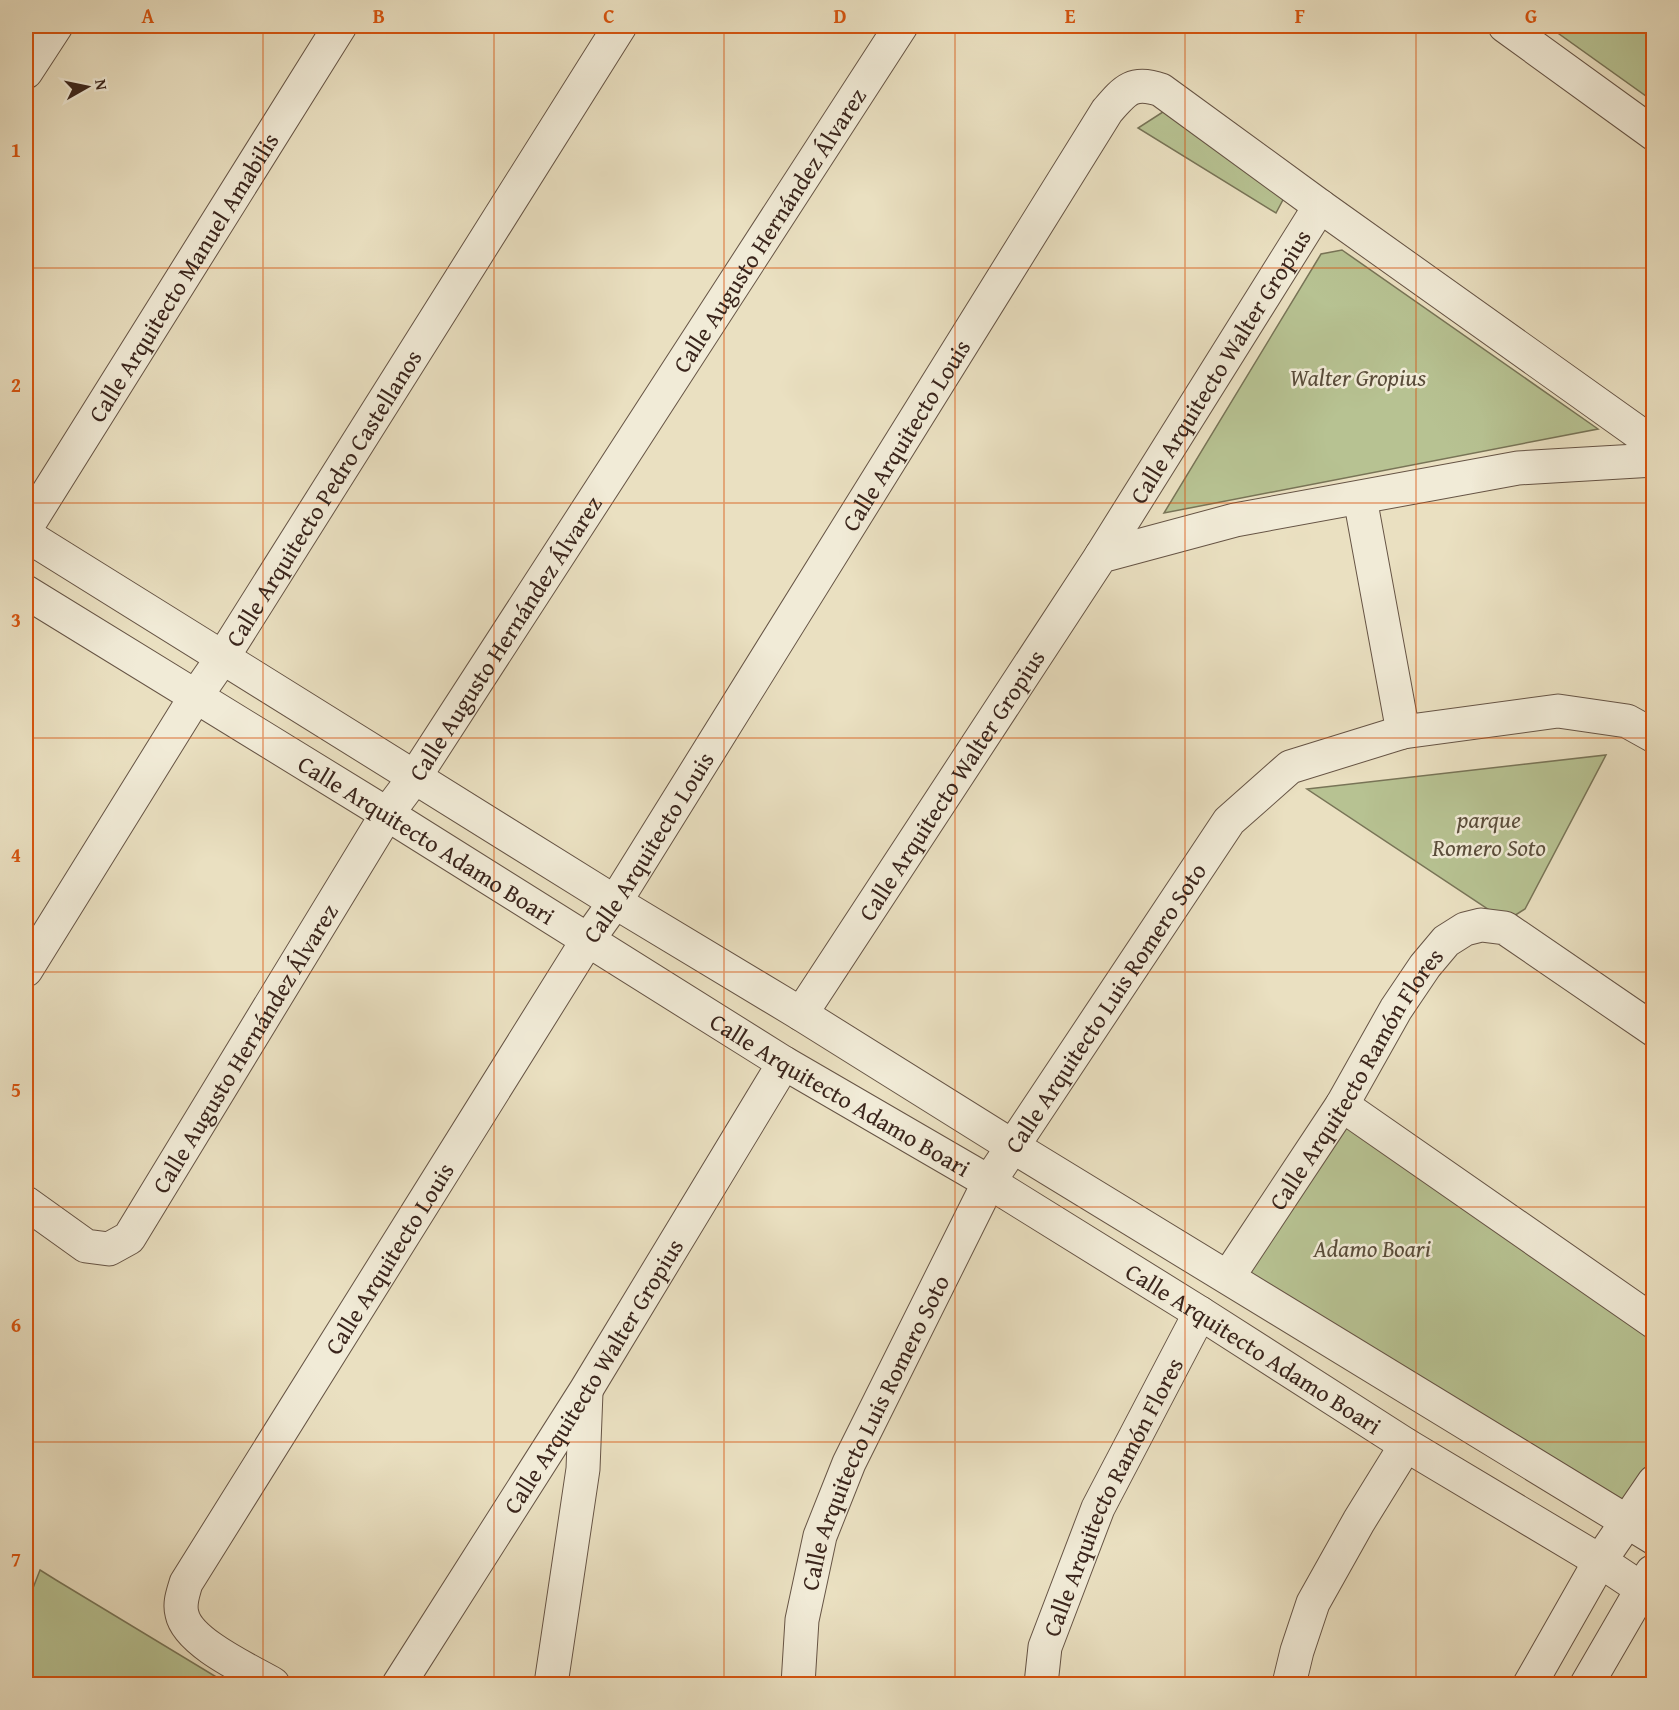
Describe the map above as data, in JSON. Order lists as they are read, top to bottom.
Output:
{
  "streets": {
    "street": [
      "Calle Augusto Hernández Álvarez",
      "Calle Arquitecto Manuel Amabilis",
      "Calle Arquitecto Walter Gropius",
      "Calle Arquitecto Louis",
      "Calle Arquitecto Pedro Castellanos",
      "Calle Arquitecto Adamo Boari",
      "Calle Arquitecto Luis Romero Soto",
      "Calle Arquitecto Ramón Flores"
    ]
  },
  "crossings": [
    ["Calle Augusto Hernández Álvarez", "Calle Arquitecto Adamo Boari"],
    ["Calle Arquitecto Walter Gropius", "Calle Arquitecto Louis"],
    ["Calle Arquitecto Walter Gropius", "Calle Arquitecto Adamo Boari"],
    ["Calle Arquitecto Louis", "Calle Arquitecto Adamo Boari"],
    ["Calle Arquitecto Pedro Castellanos", "Calle Arquitecto Adamo Boari"],
    ["Calle Arquitecto Adamo Boari", "Calle Arquitecto Luis Romero Soto"],
    ["Calle Arquitecto Adamo Boari", "Calle Arquitecto Ramón Flores"]
  ],
  "parks": ["Walter Gropius", "parque Romero Soto", "Adamo Boari"],
  "north": "right",
  "grid": {
    "columns": [
      "A",
      "B",
      "C",
      "D",
      "E",
      "F",
      "G"
    ],
    "rows": [
      "1",
      "2",
      "3",
      "4",
      "5",
      "6",
      "7"
    ]
  }
}
